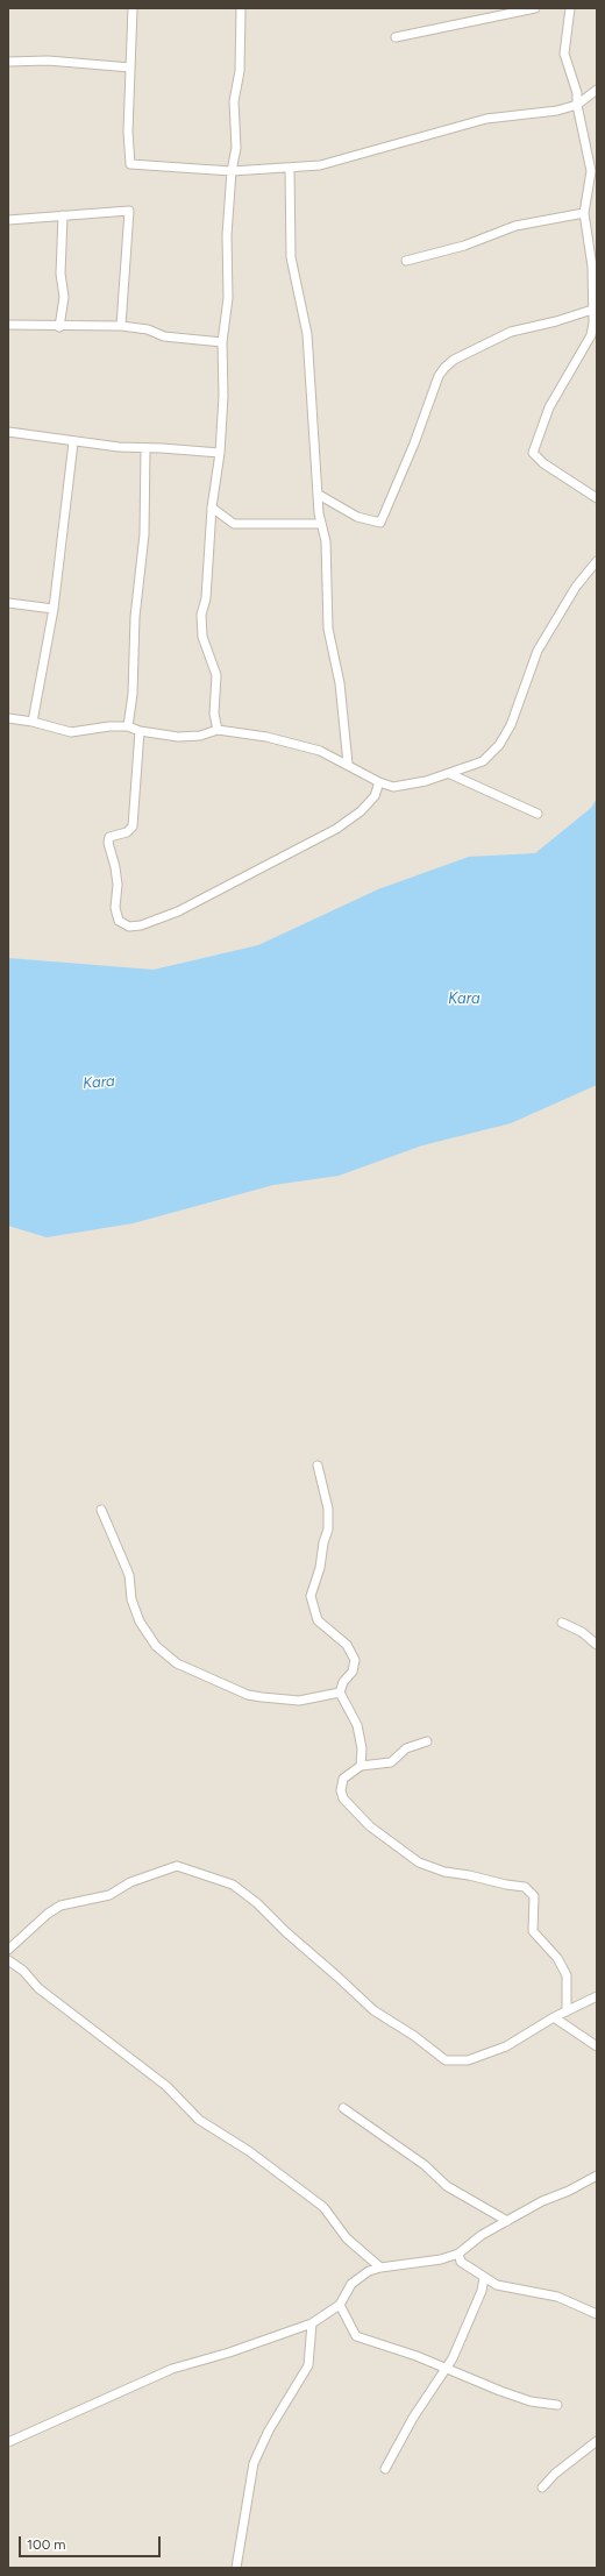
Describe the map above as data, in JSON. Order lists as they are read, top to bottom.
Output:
{
  "water": ["Kara"],
  "scale_bar": "100 m"
}
